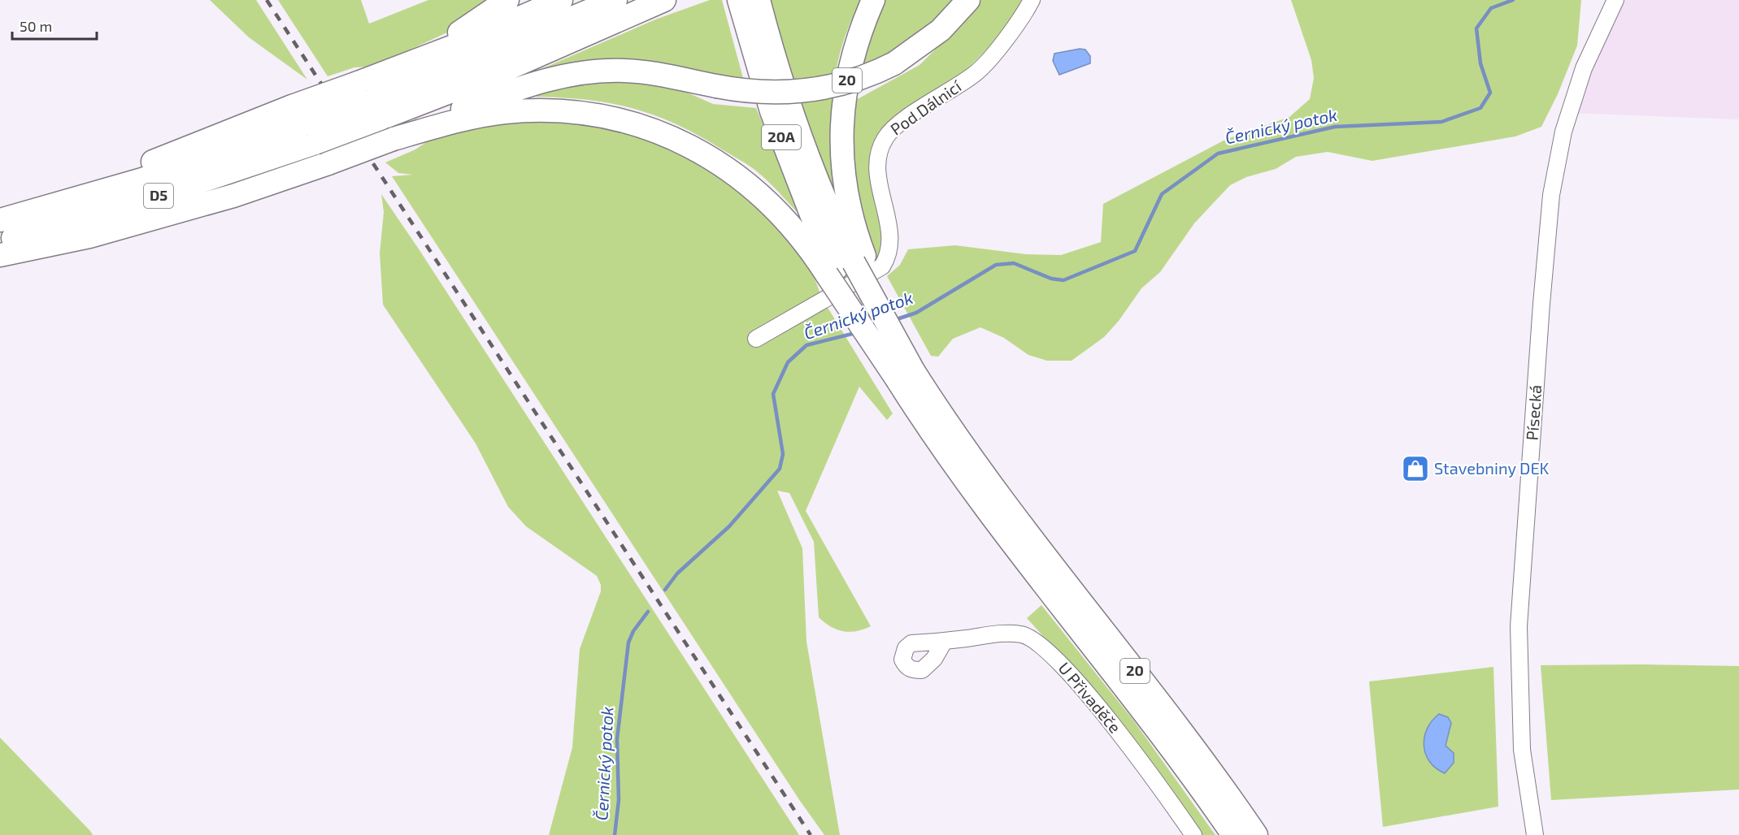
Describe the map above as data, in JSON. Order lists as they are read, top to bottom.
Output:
{
  "streets": {
    "highway": ["20", "20A", "D5"],
    "street": ["Pod Dálnicí", "Písecká", "U Přivaděče"]
  },
  "crossings": [
    ["20", "20A"]
  ],
  "water": ["Černický potok"],
  "places": {
    "shop": ["Stavebniny DEK"]
  },
  "scale_bar": "50 m"
}
